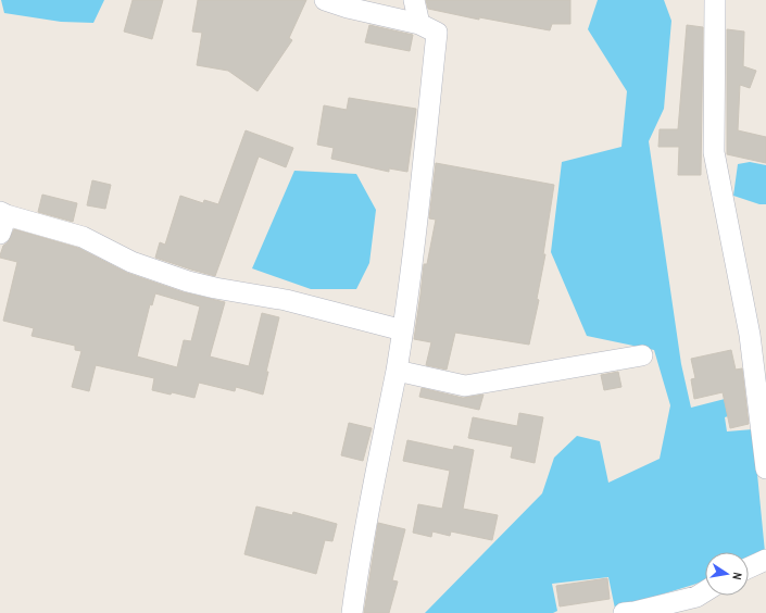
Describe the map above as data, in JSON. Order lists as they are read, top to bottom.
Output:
{
  "north": "right"
}
